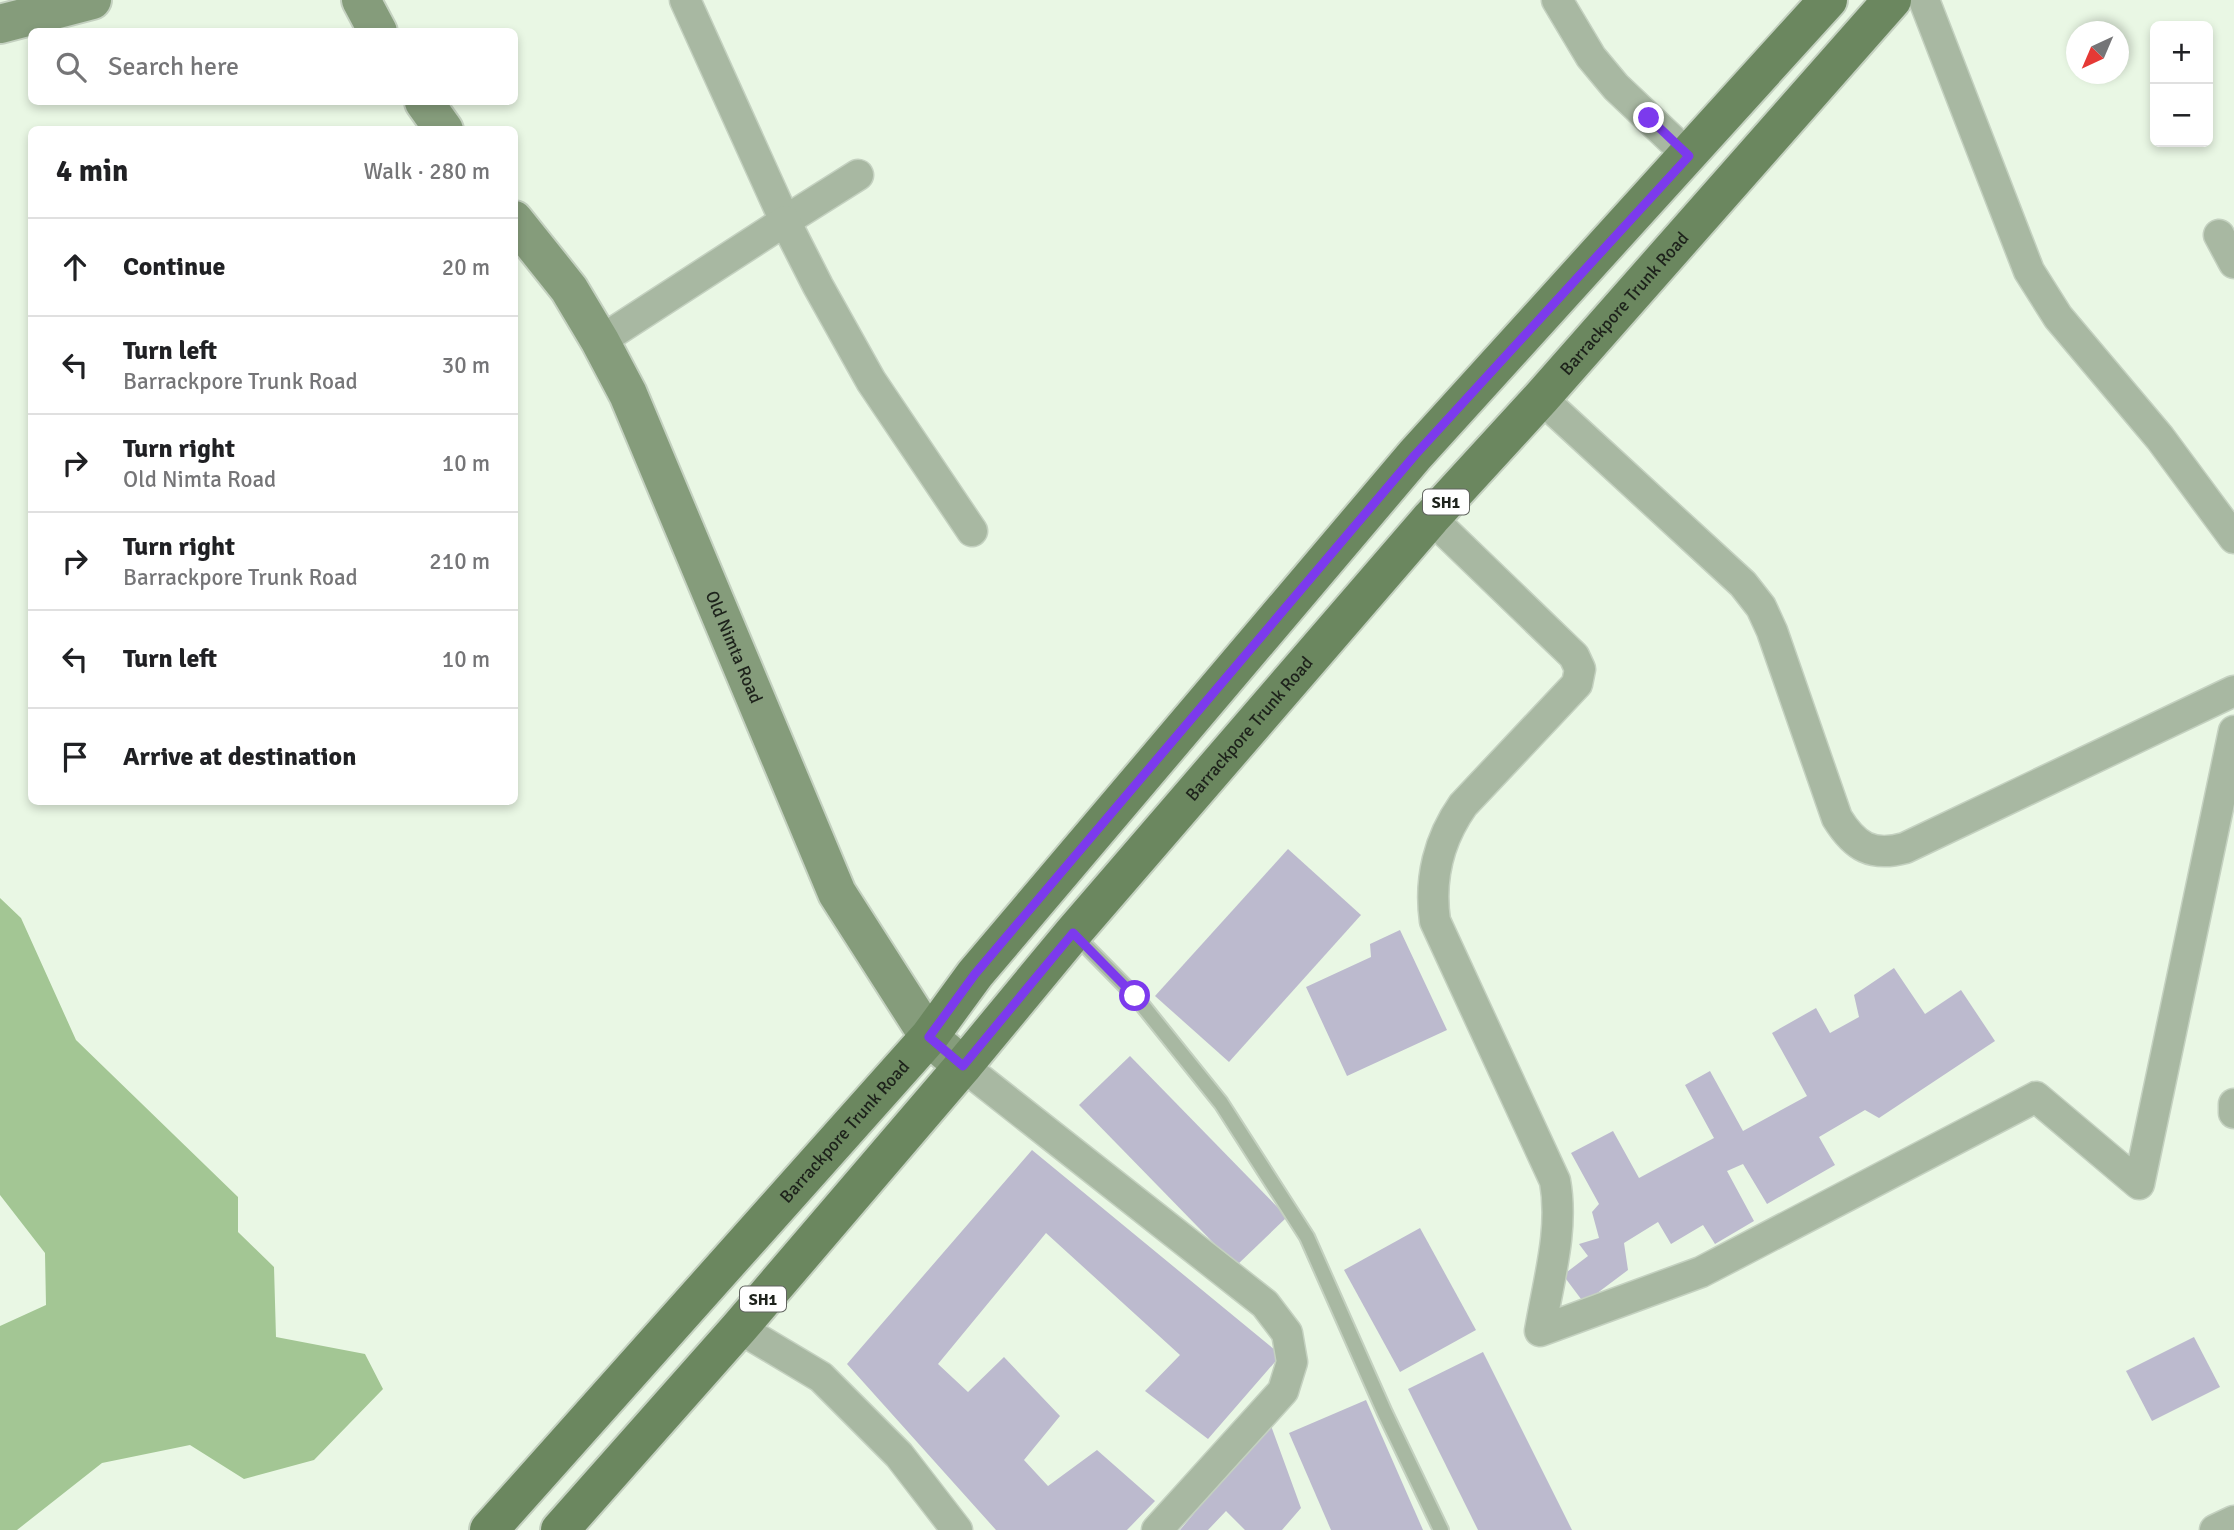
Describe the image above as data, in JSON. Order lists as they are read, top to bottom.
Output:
{
  "streets": {
    "main road": ["Barrackpore Trunk Road", "SH1"],
    "street": ["Old Nimta Road"]
  },
  "crossings": [
    ["Barrackpore Trunk Road", "Old Nimta Road"]
  ],
  "north": "bottom left",
  "page": {
    "map_buttons": ["+", "−"],
    "search": "Search here",
    "heading": ["4 min", "Walk · 280 m"],
    "list": [
      ["Continue", "20 m"],
      ["Turn left", "Barrackpore Trunk Road", "30 m"],
      ["Turn right", "Old Nimta Road", "10 m"],
      ["Turn right", "Barrackpore Trunk Road", "210 m"],
      ["Turn left", "10 m"],
      "Arrive at destination"
    ]
  }
}
